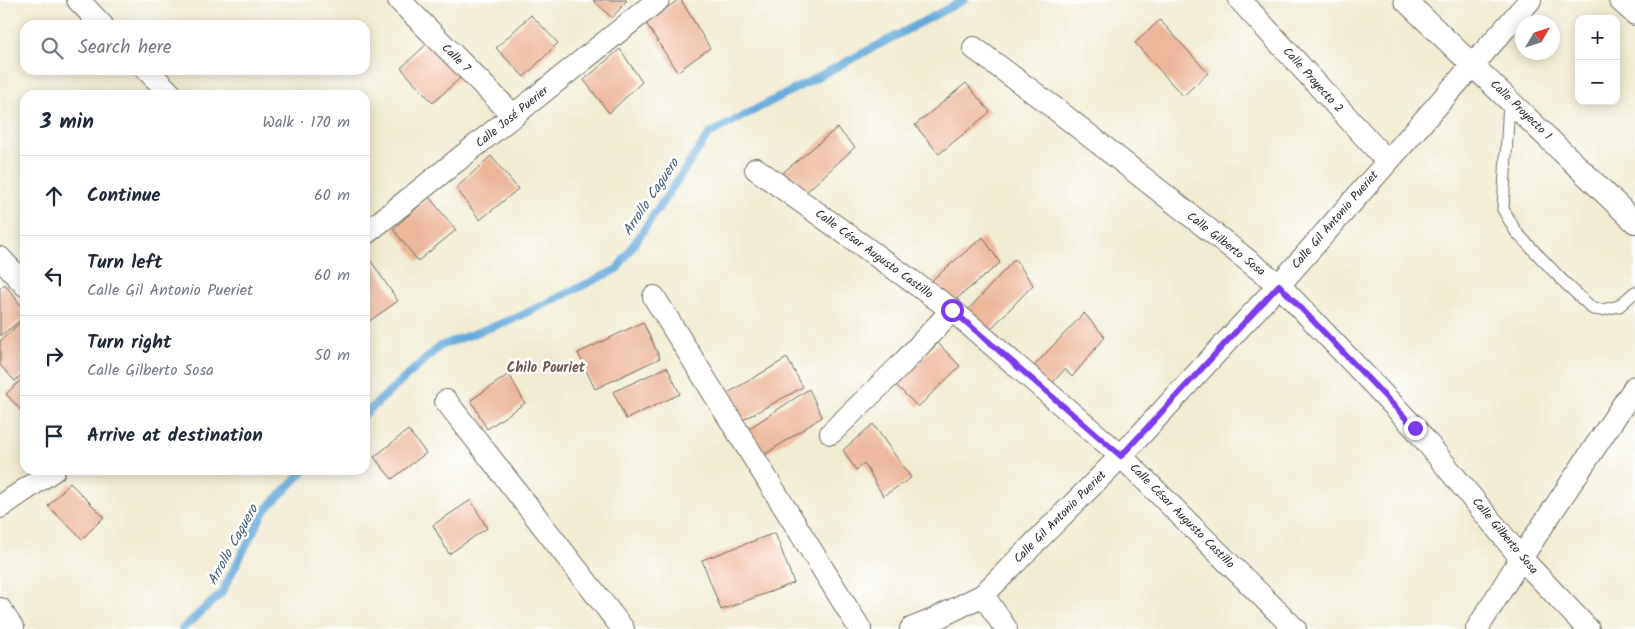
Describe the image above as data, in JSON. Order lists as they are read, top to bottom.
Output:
{
  "streets": {
    "street": [
      "Calle 7",
      "Calle Proyecto 2",
      "Calle Proyecto 1",
      "Calle José Puerier",
      "Calle Gil Antonio Pueriet",
      "Calle Gilberto Sosa",
      "Calle César Augusto Castillo"
    ]
  },
  "crossings": [
    ["Calle 7", "Calle José Puerier"],
    ["Calle Proyecto 2", "Calle Gil Antonio Pueriet"],
    ["Calle Proyecto 1", "Calle Gil Antonio Pueriet"],
    ["Calle Gil Antonio Pueriet", "Calle Gilberto Sosa"],
    ["Calle Gil Antonio Pueriet", "Calle César Augusto Castillo"]
  ],
  "districts": ["Chilo Pouriet"],
  "water": ["Arrollo Caguero"],
  "north": "top right",
  "page": {
    "map_buttons": ["+", "−"],
    "search": "Search here",
    "heading": ["3 min", "Walk · 170 m"],
    "list": [
      ["Continue", "60 m"],
      ["Turn left", "Calle Gil Antonio Pueriet", "60 m"],
      ["Turn right", "Calle Gilberto Sosa", "50 m"],
      "Arrive at destination"
    ]
  }
}
